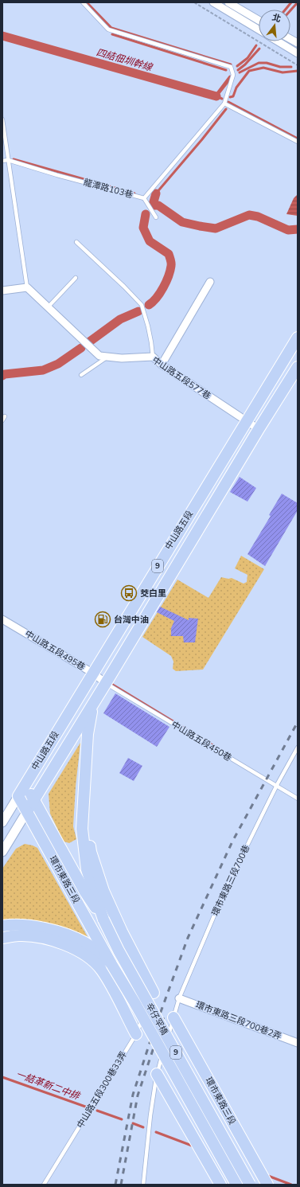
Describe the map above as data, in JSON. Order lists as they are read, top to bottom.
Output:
{
  "streets": {
    "main road": [
      "中山路五段",
      "9",
      "環市東路三段",
      "辛仔罕橋"
    ],
    "street": ["中山路五段577巷", "中山路五段495巷", "環市東路三段700巷2弄"],
    "lane": [
      "龍潭路103巷",
      "中山路五段450巷",
      "環市東路三段700巷",
      "中山路五段300巷33弄"
    ]
  },
  "crossings": [
    ["中山路五段577巷", "中山路五段"],
    ["中山路五段", "中山路五段495巷"],
    ["中山路五段", "中山路五段450巷"],
    ["中山路五段", "環市東路三段"],
    ["中山路五段495巷", "中山路五段450巷"],
    ["中山路五段450巷", "環市東路三段700巷"],
    ["環市東路三段", "環市東路三段700巷"],
    ["環市東路三段", "辛仔罕橋"],
    ["環市東路三段700巷", "環市東路三段700巷2弄"]
  ],
  "water": ["四結佃圳幹線", "一結革新二中排"],
  "places": {
    "bus stop": ["茭白里"],
    "fuel station": ["台灣中油"]
  },
  "north": "top"
}
